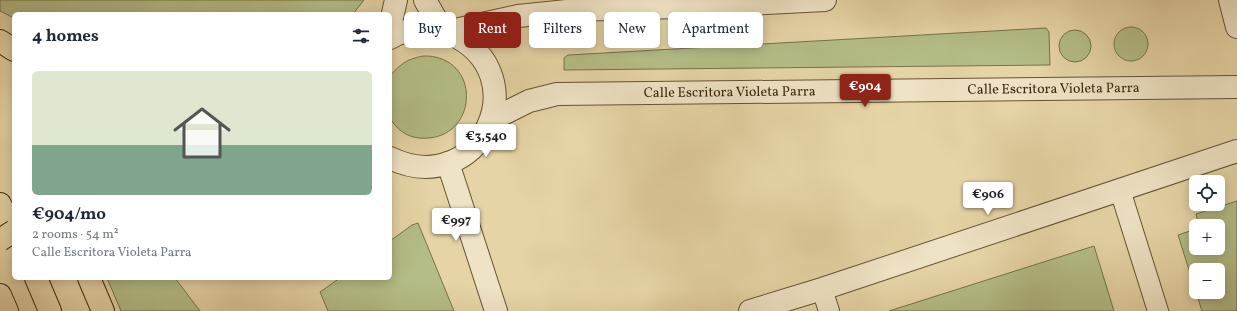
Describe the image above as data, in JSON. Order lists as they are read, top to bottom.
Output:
{
  "streets": {
    "street": ["Calle Escritora Violeta Parra"]
  },
  "page": {
    "chip": [
      "Buy",
      "Rent",
      "Filters",
      "New",
      "Apartment"
    ],
    "heading": "4 homes",
    "list": [
      {
        "name": "€904/mo",
        "note": "2 rooms · 54 m² · Calle Escritora Violeta Parra"
      }
    ],
    "price": [
      "€904",
      "€3,540",
      "€906",
      "€997"
    ],
    "map_buttons": ["+", "−"]
  }
}
